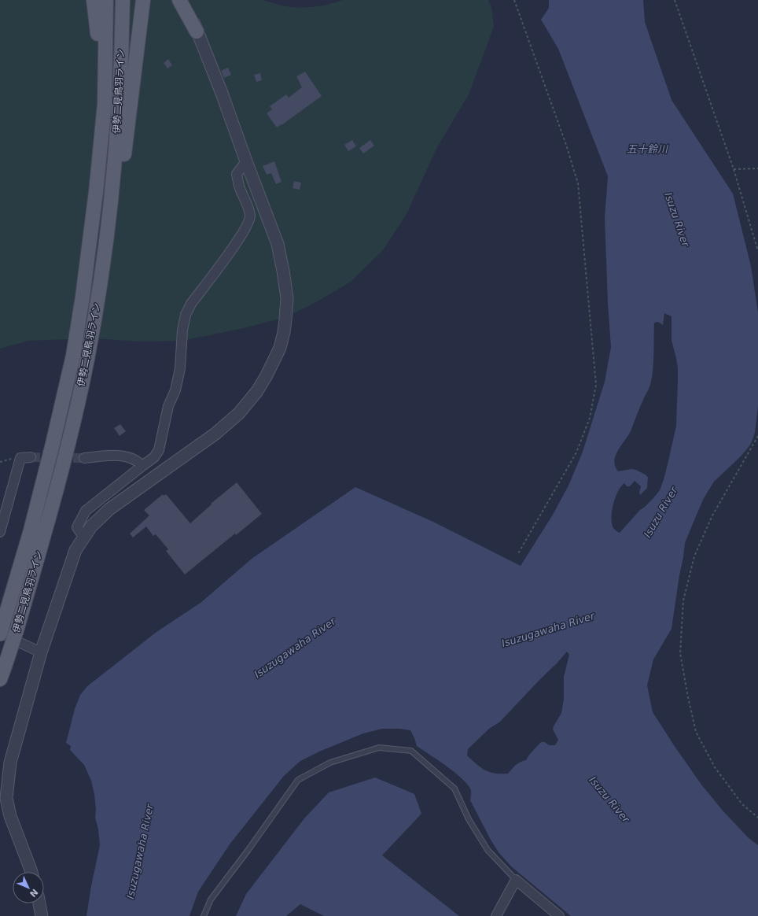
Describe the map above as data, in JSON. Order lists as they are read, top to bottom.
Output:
{
  "streets": {
    "main road": ["伊勢二見鳥羽ライン"]
  },
  "water": ["五十鈴川", "Isuzu River", "Isuzugawaha River"],
  "north": "bottom right"
}
